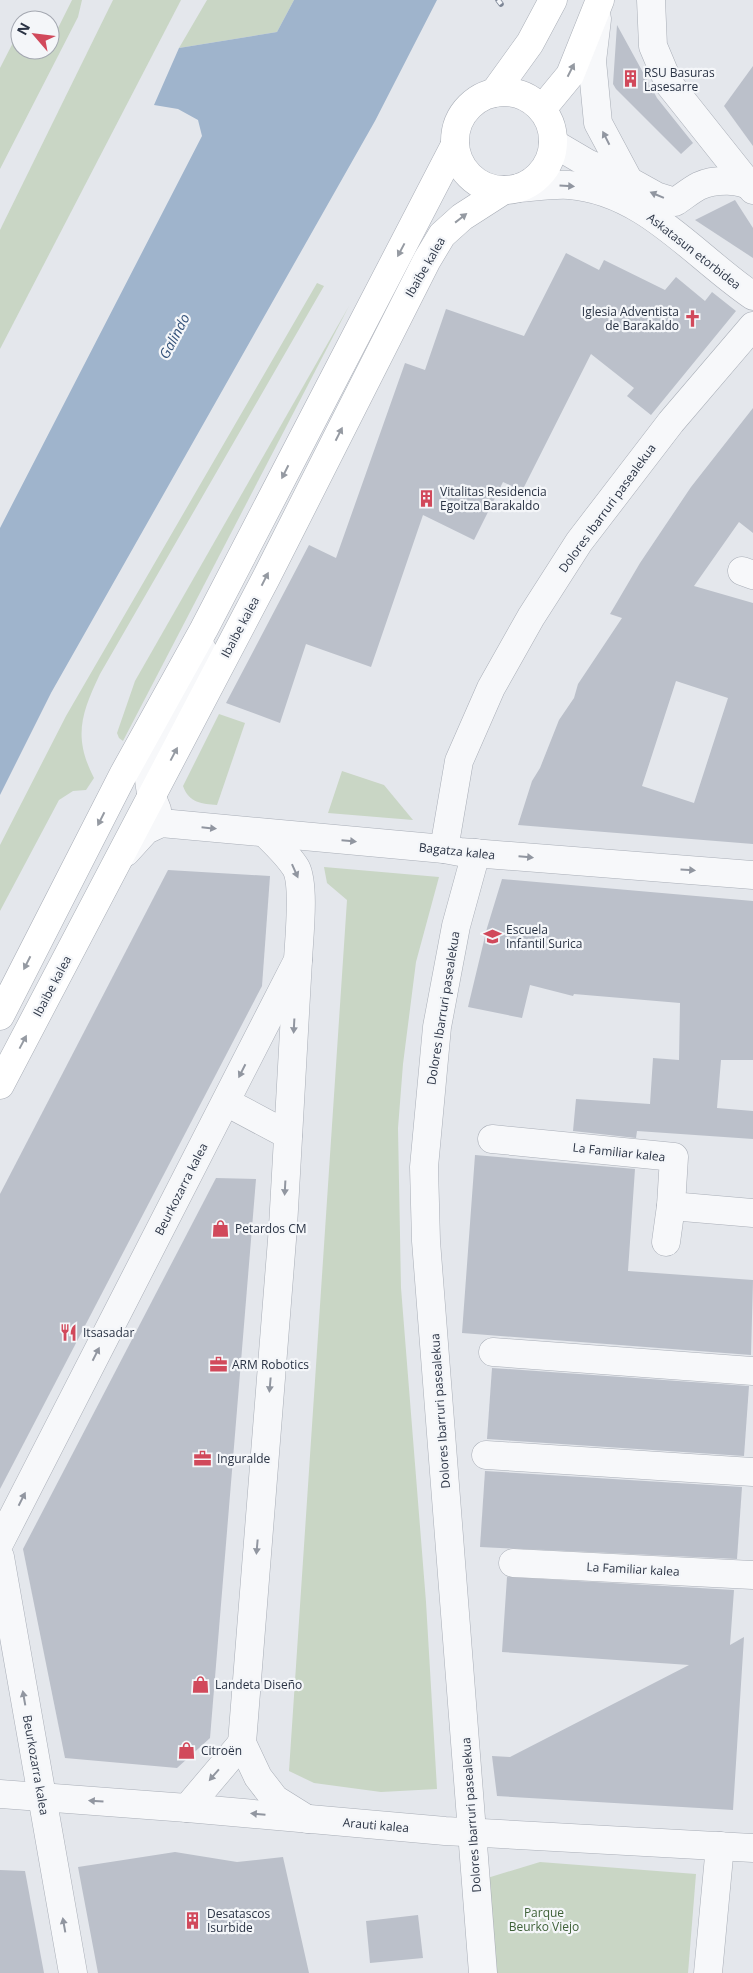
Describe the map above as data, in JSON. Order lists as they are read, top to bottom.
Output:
{
  "streets": {
    "main road": ["Ibaibe kalea"],
    "street": [
      "Askatasun etorbidea",
      "Dolores Ibarruri pasealekua",
      "Bagatza kalea",
      "La Familiar kalea",
      "Beurkozarra kalea",
      "Arauti kalea"
    ]
  },
  "crossings": [
    ["Askatasun etorbidea", "Ibaibe kalea"],
    ["Dolores Ibarruri pasealekua", "Bagatza kalea"],
    ["Dolores Ibarruri pasealekua", "Arauti kalea"],
    ["Bagatza kalea", "Beurkozarra kalea"],
    ["Beurkozarra kalea", "Arauti kalea"]
  ],
  "one_way": ["Bagatza kalea", "Arauti kalea"],
  "water": ["Galindo"],
  "parks": ["Parque Beurko Viejo"],
  "places": {
    "building": ["RSU Basuras Lasesarre", "Vitalitas Residencia Egoitza Barakaldo", "Desatascos Isurbide"],
    "church": ["Iglesia Adventista de Barakaldo"],
    "school or university": ["Escuela Infantil Surica"],
    "shop": ["Petardos CM", "Landeta Diseño", "Citroën"],
    "restaurant": ["Itsasadar"],
    "office": ["ARM Robotics", "Inguralde"]
  },
  "north": "top left"
}
